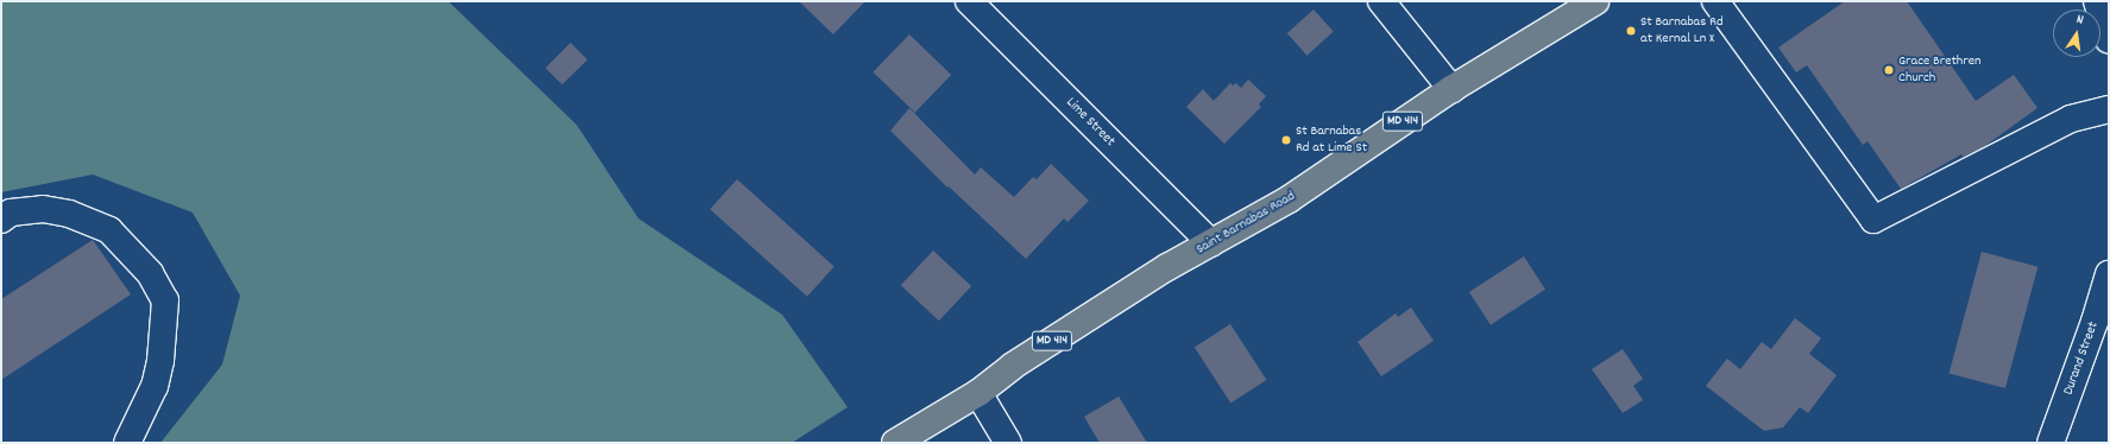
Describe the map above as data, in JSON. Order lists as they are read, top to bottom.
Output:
{
  "streets": {
    "main road": ["MD 414", "Saint Barnabas Road"],
    "street": ["Lime Street", "Durand Street"]
  },
  "crossings": [
    ["Lime Street", "Saint Barnabas Road"]
  ],
  "places": ["St Barnabas Rd at Kernal Ln X", "Grace Brethren Church", "St Barnabas Rd at Lime St"],
  "north": "top"
}
